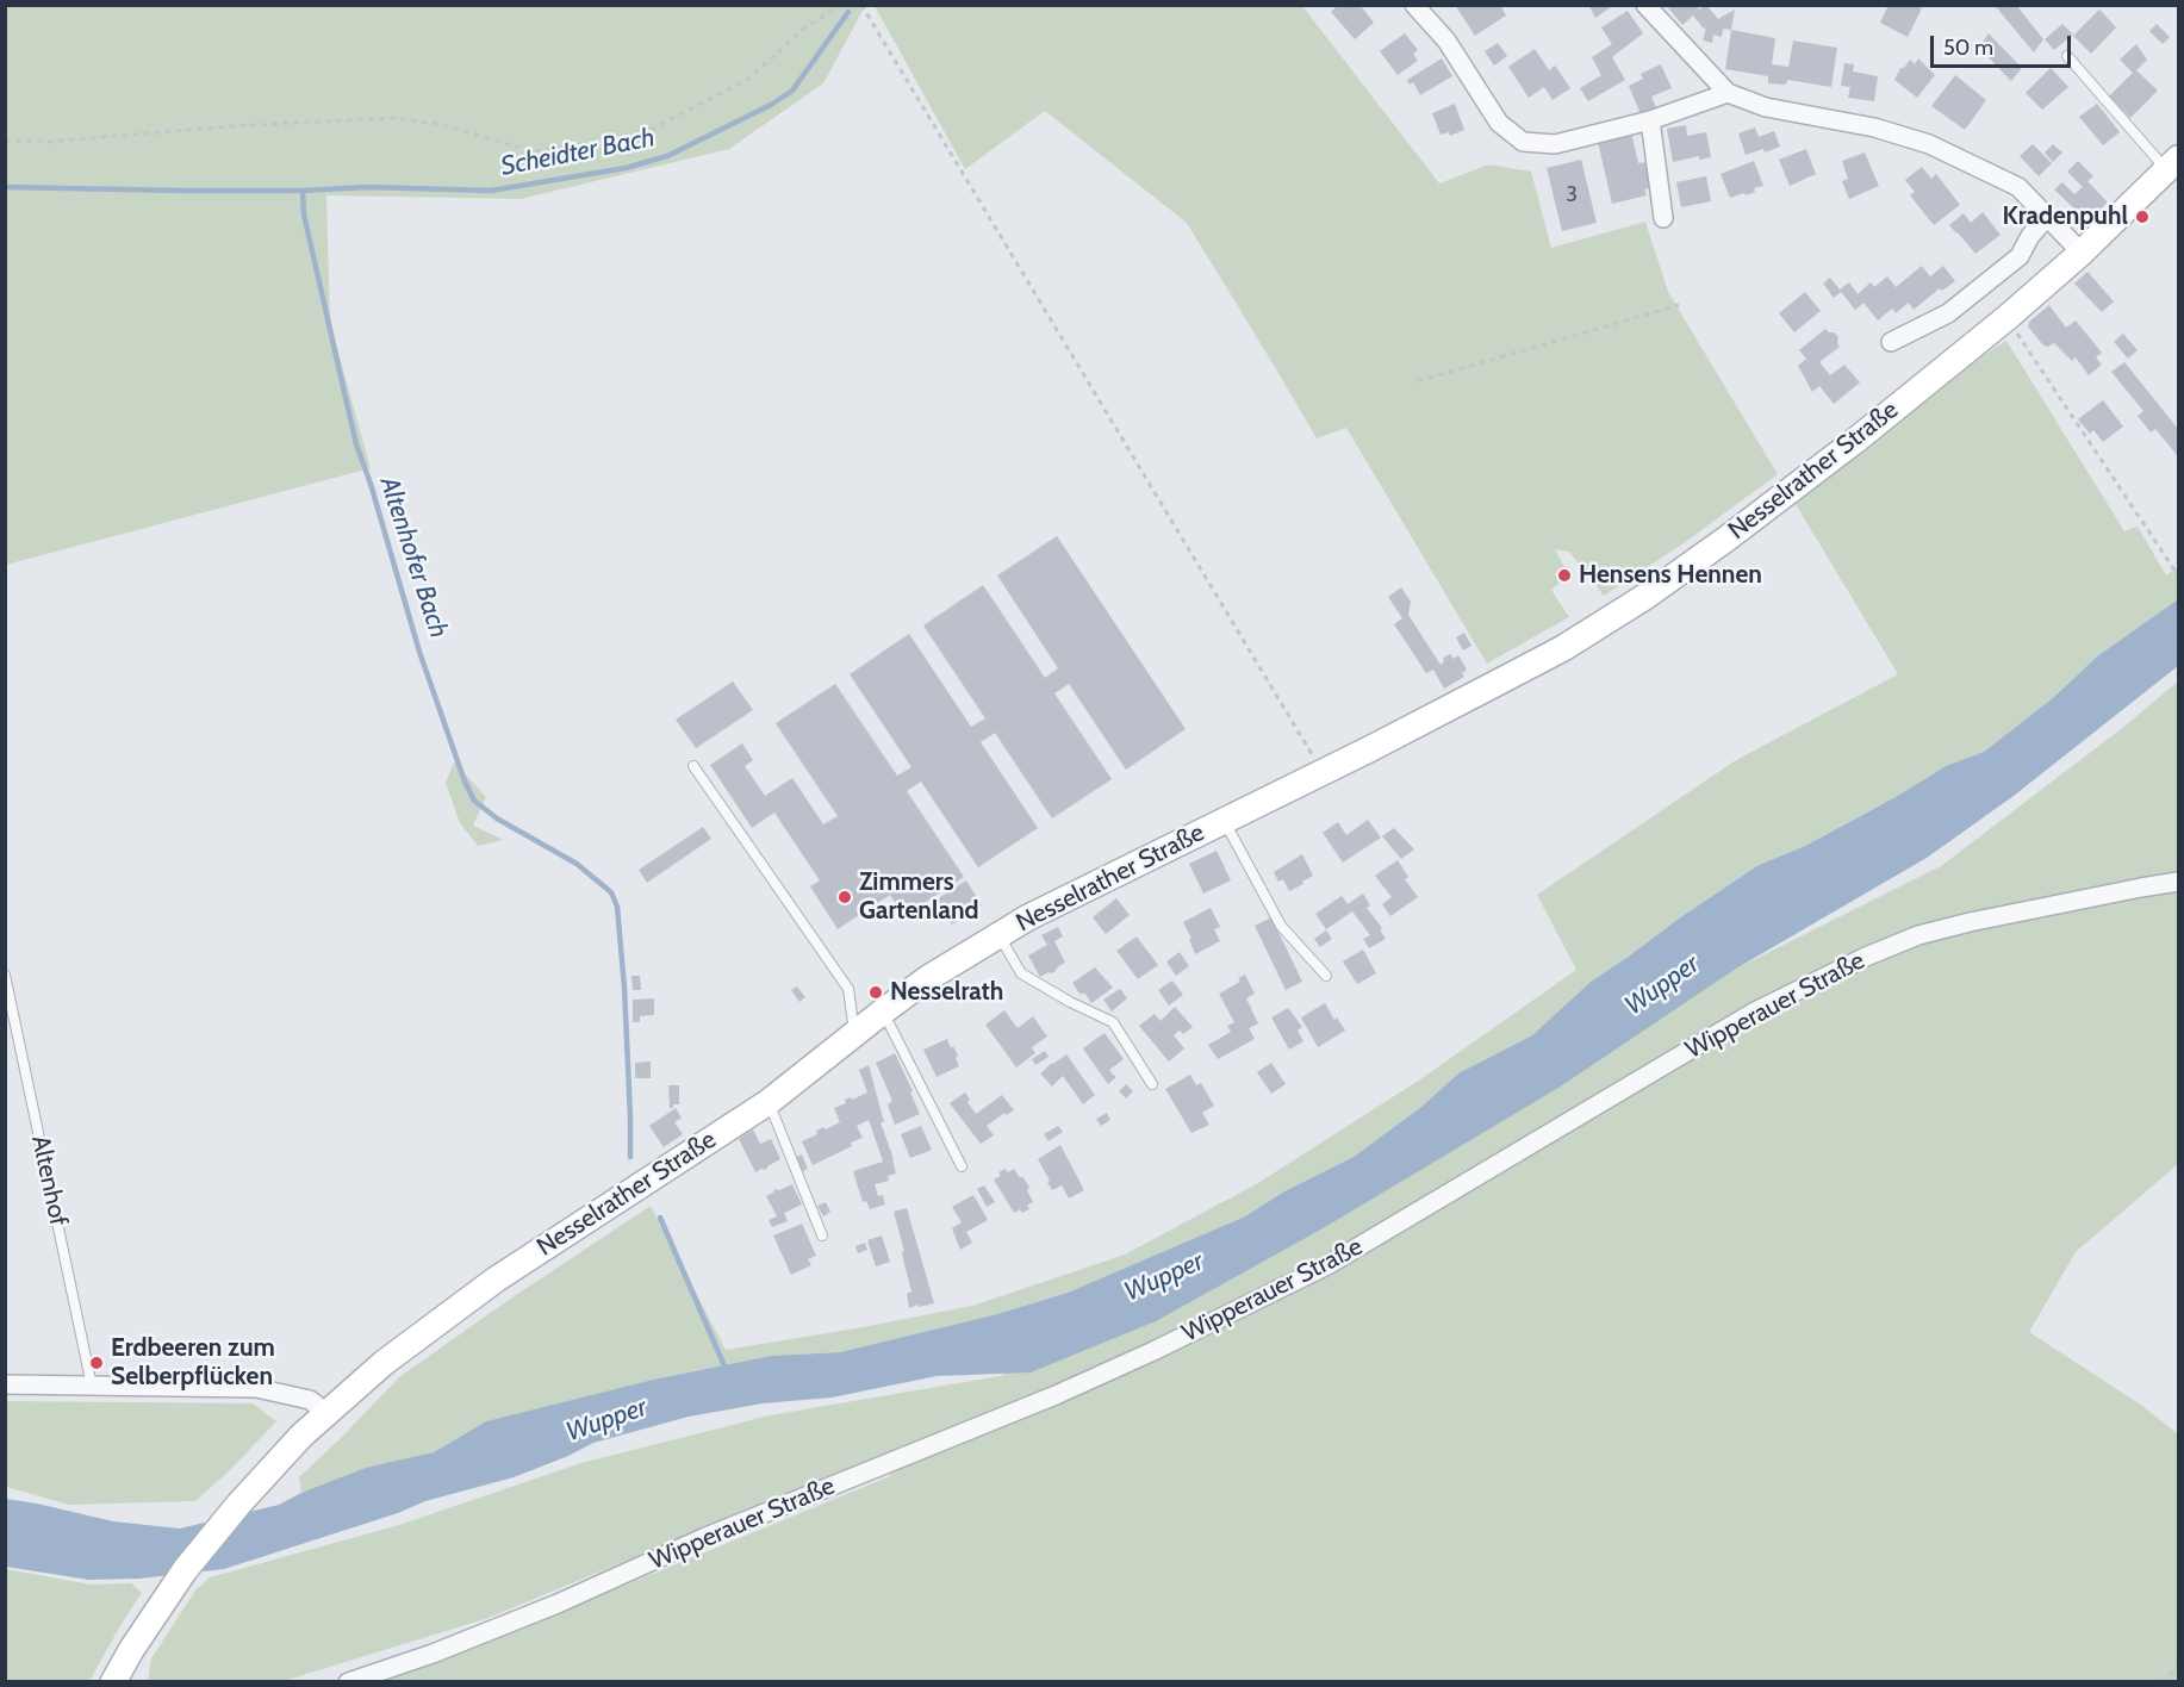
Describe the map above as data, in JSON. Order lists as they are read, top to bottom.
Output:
{
  "streets": {
    "main road": ["Nesselrather Straße"],
    "street": ["Wipperauer Straße"],
    "lane": ["Altenhof"]
  },
  "water": ["Scheidter Bach", "Altenhofer Bach", "Wupper"],
  "places": [
    "Kradenpuhl",
    "Hensens Hennen",
    "Zimmers Gartenland",
    "Nesselrath",
    "Erdbeeren zum Selberpflücken"
  ],
  "house_numbers": ["3"],
  "scale_bar": "50 m"
}
